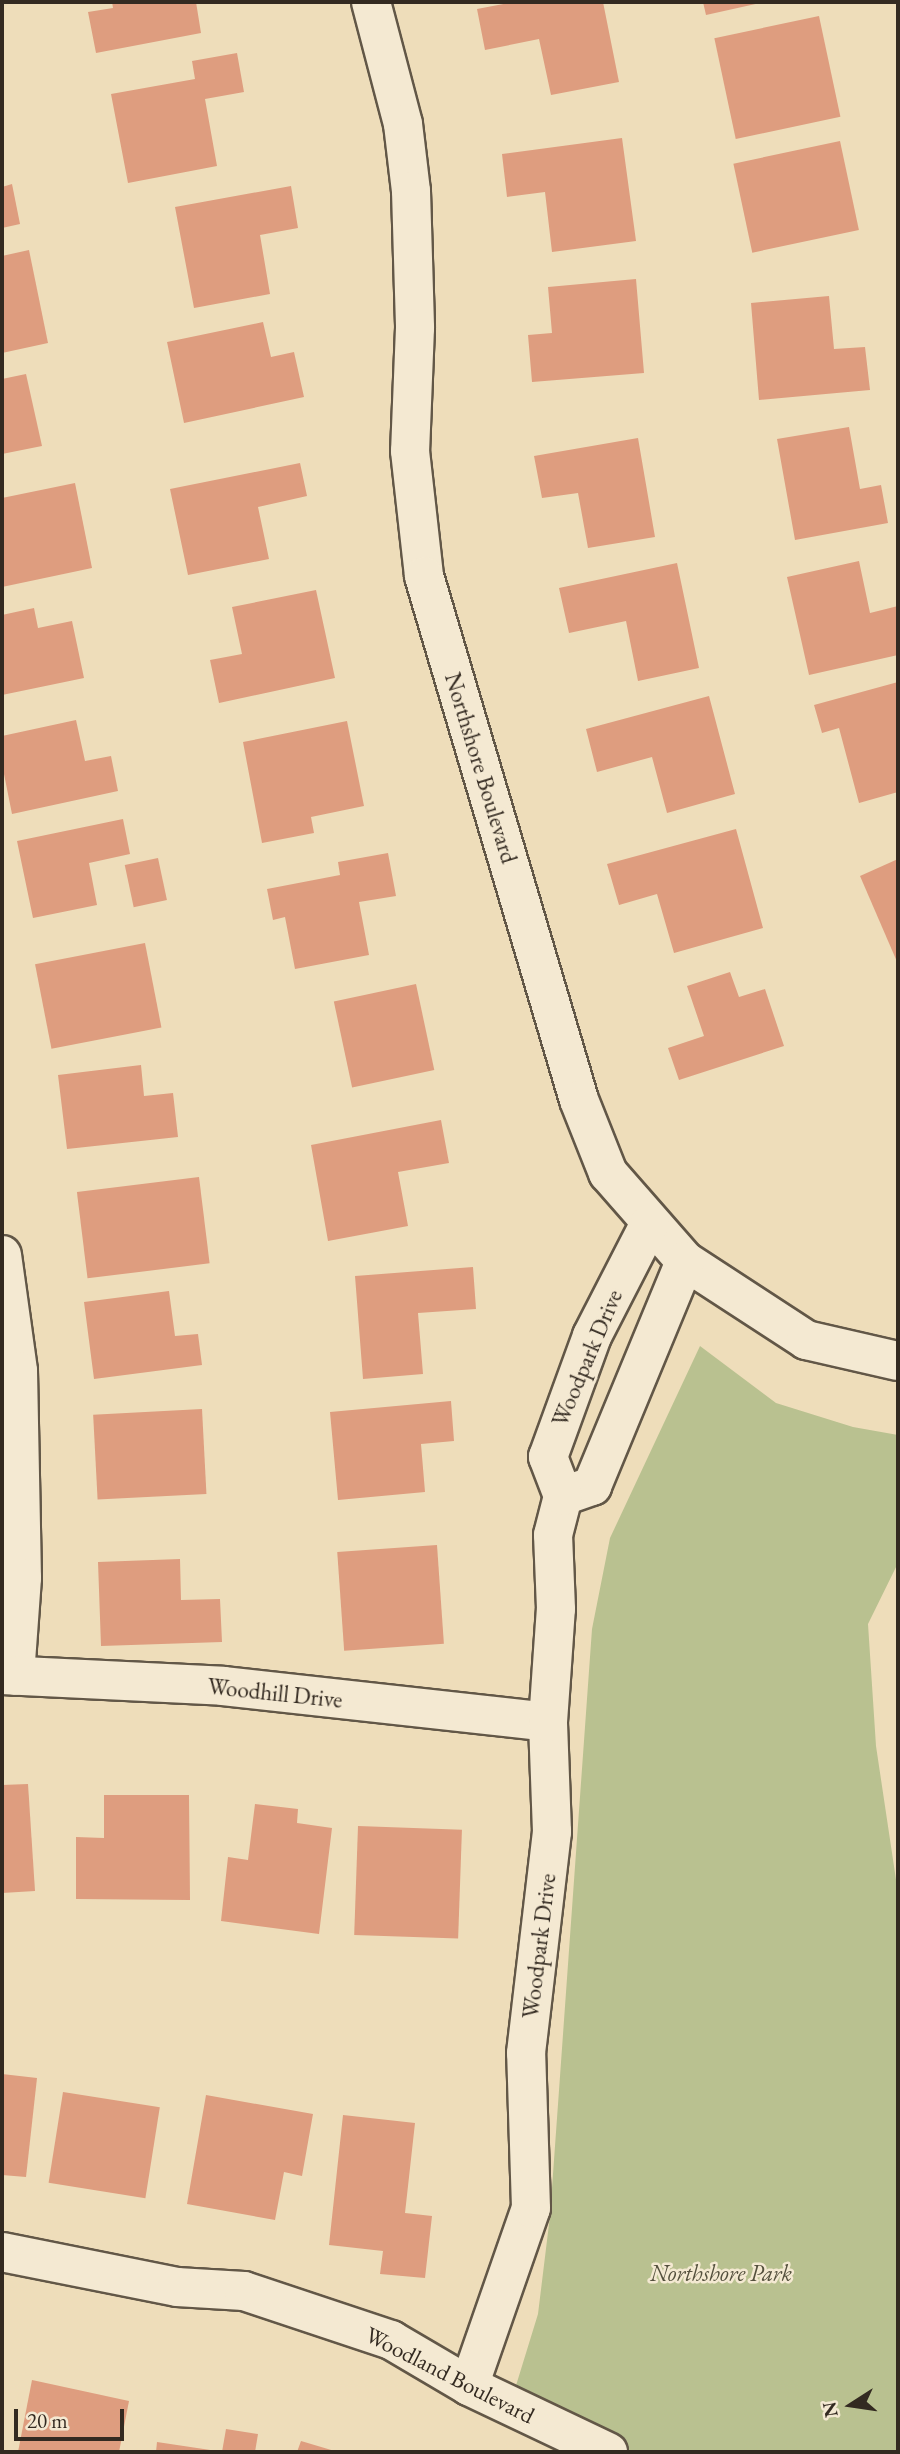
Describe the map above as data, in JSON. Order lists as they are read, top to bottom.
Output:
{
  "streets": {
    "street": [
      "Northshore Boulevard",
      "Woodpark Drive",
      "Woodhill Drive",
      "Woodland Boulevard"
    ]
  },
  "crossings": [
    ["Northshore Boulevard", "Woodpark Drive"],
    ["Woodpark Drive", "Woodhill Drive"],
    ["Woodpark Drive", "Woodland Boulevard"]
  ],
  "parks": ["Northshore Park"],
  "scale_bar": "20 m",
  "north": "left"
}
